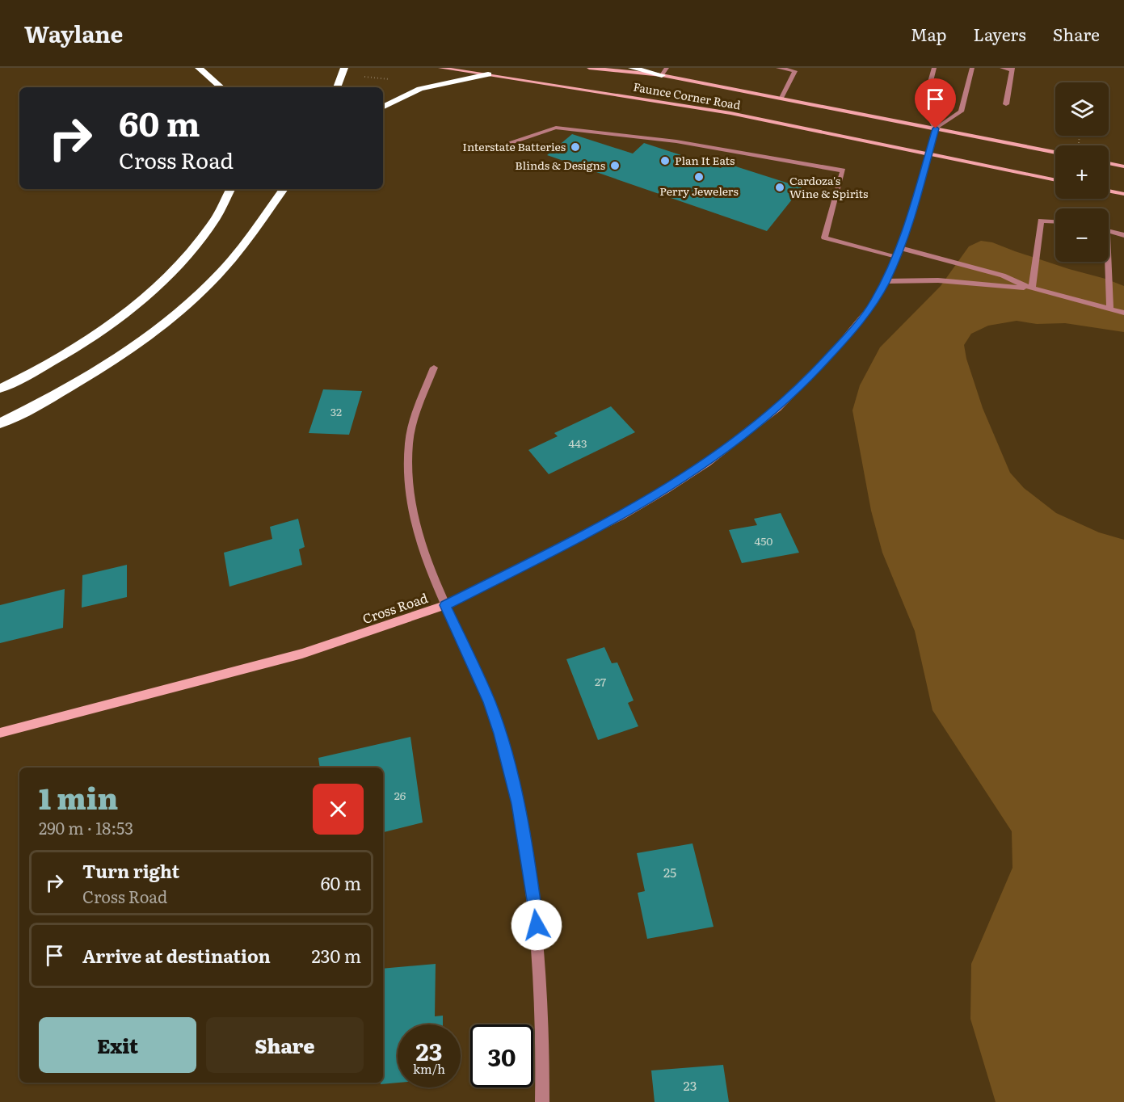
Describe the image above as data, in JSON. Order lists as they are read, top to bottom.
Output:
{
  "streets": {
    "main road": ["Faunce Corner Road", "Cross Road"]
  },
  "crossings": [
    ["Faunce Corner Road", "Cross Road"]
  ],
  "places": [
    "Interstate Batteries",
    "Plan It Eats",
    "Blinds & Designs",
    "Perry Jewelers",
    "Cardoza's Wine & Spirits"
  ],
  "house_numbers": [
    "32",
    "443",
    "450",
    "27",
    "26",
    "25",
    "23"
  ],
  "page": {
    "header": "Waylane",
    "nav": ["Map", "Layers", "Share"],
    "map_buttons": ["+", "−"],
    "turn": ["60 m", "Cross Road"],
    "heading": ["1 min", "290 m · 18:53"],
    "list": [
      {
        "name": "Turn right",
        "note": "Cross Road",
        "value": "60 m"
      },
      {
        "name": "Arrive at destination",
        "value": "230 m"
      }
    ],
    "buttons": ["Exit", "Share"],
    "speed": "23 km/h",
    "limit": "30"
  }
}
